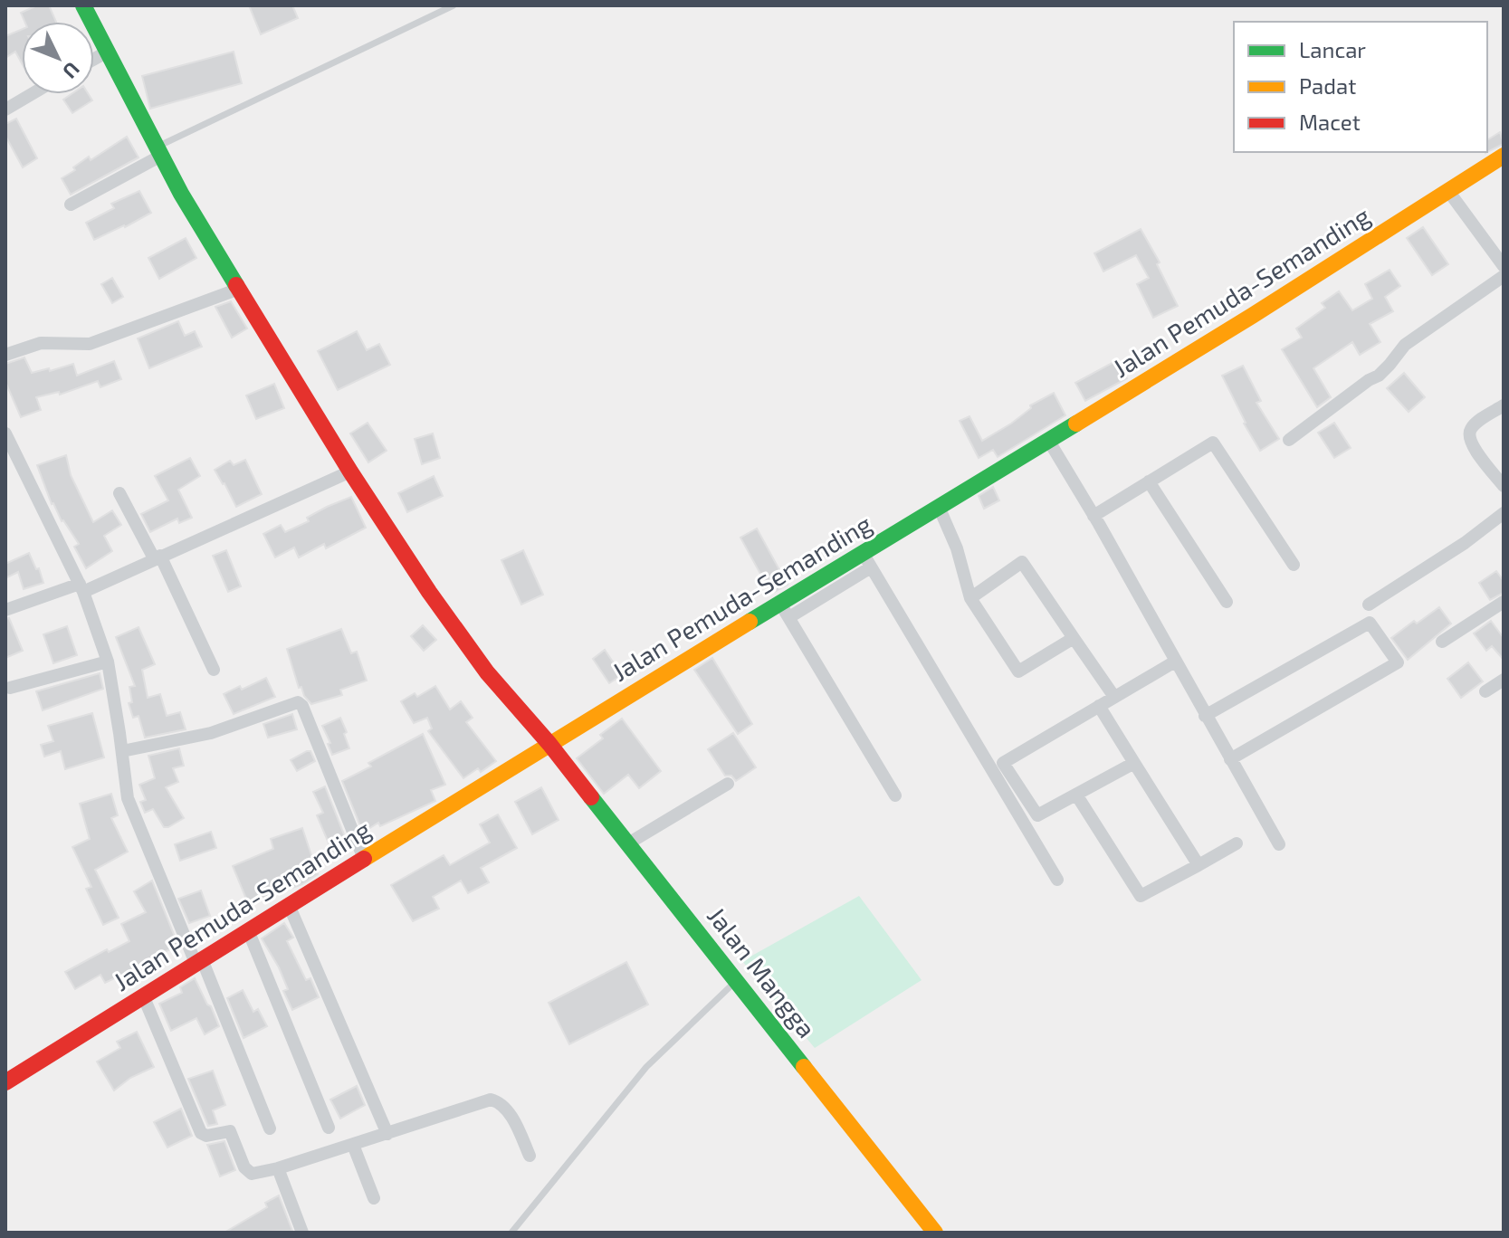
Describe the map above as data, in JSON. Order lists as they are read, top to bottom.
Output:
{
  "streets": {
    "main road": ["Jalan Pemuda-Semanding", "Jalan Mangga"]
  },
  "crossings": [
    ["Jalan Pemuda-Semanding", "Jalan Mangga"]
  ],
  "legend": ["Lancar", "Padat", "Macet"],
  "north": "bottom right"
}
